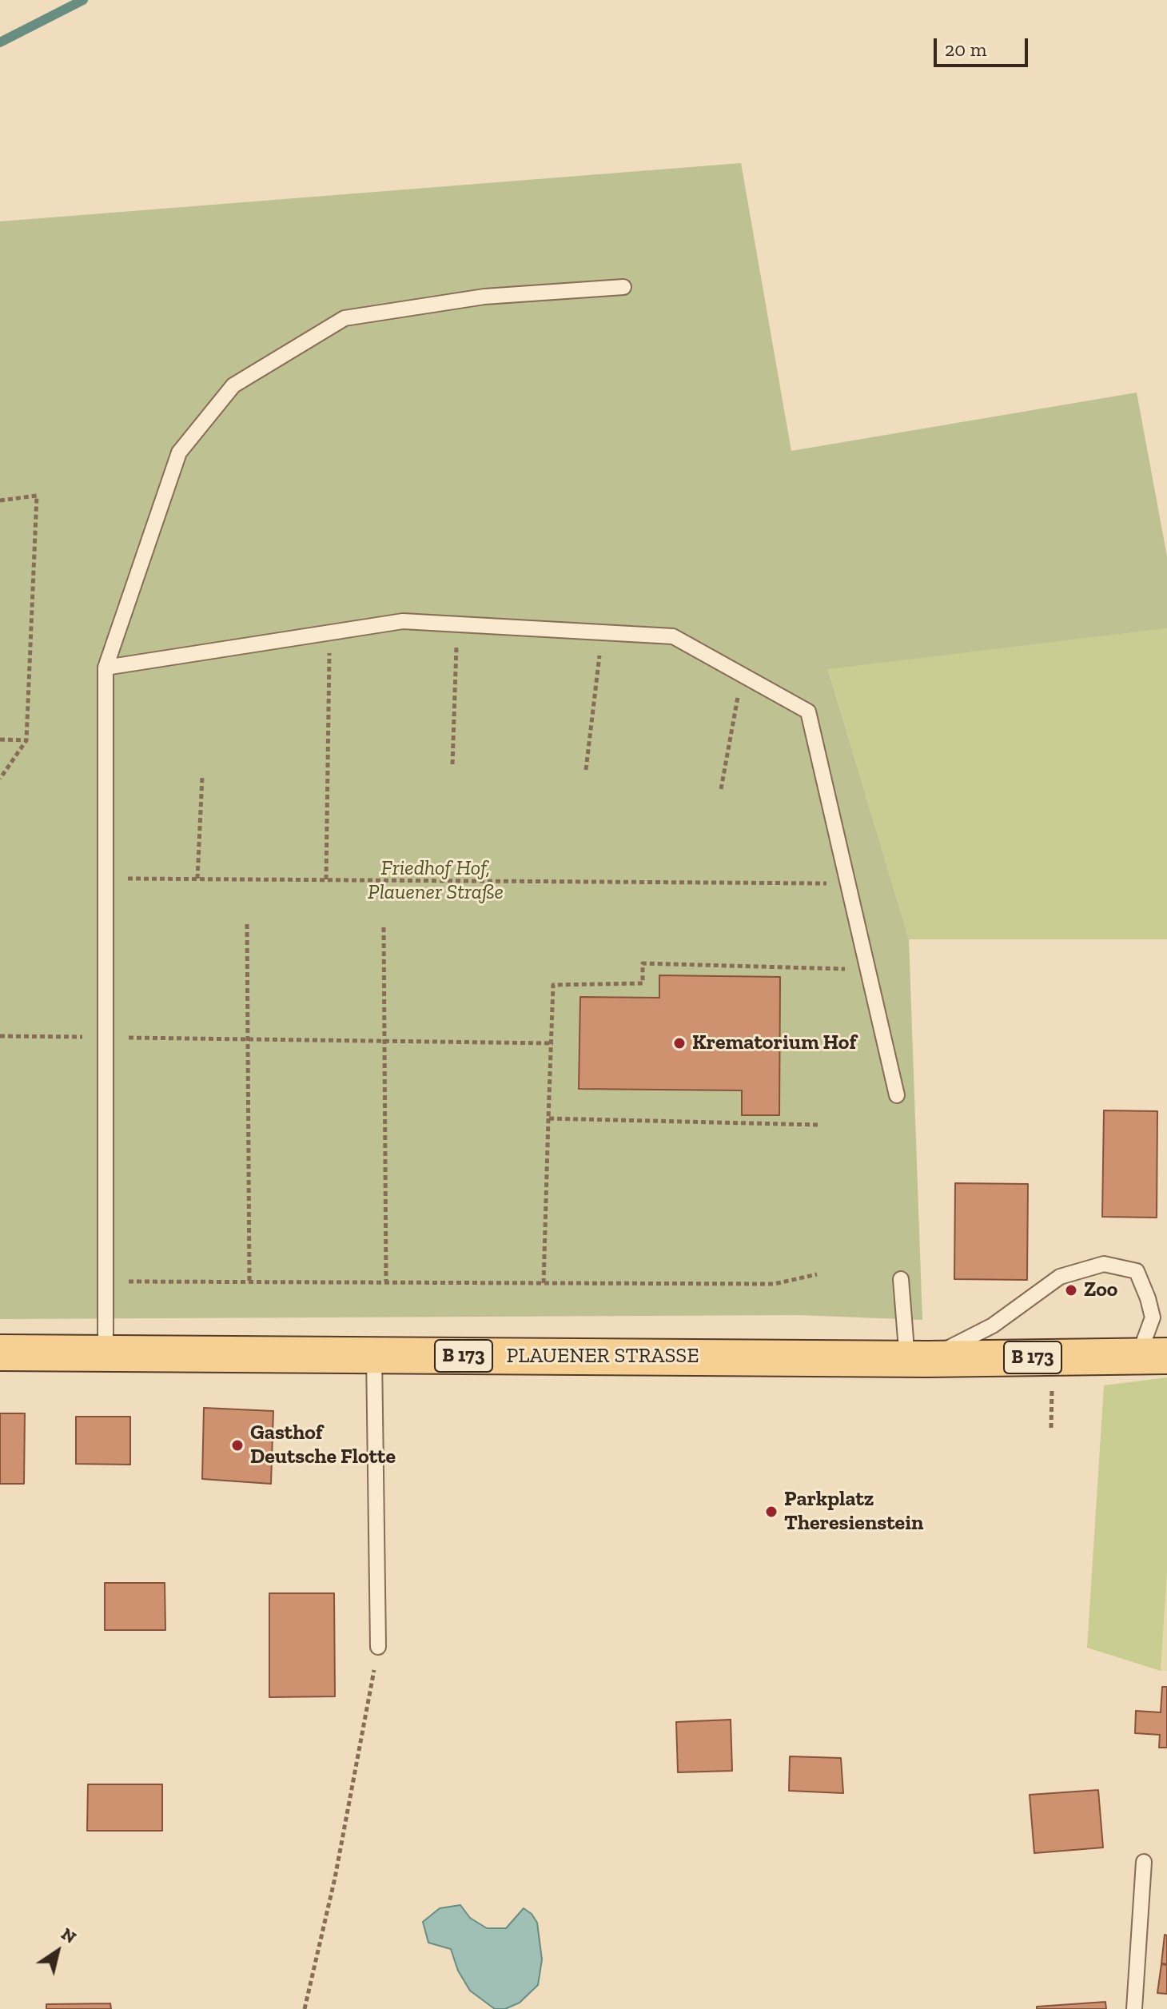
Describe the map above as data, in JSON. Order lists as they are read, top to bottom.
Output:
{
  "streets": {
    "main road": ["B 173", "PLAUENER STRASSE"]
  },
  "parks": ["Friedhof Hof, Plauener Straße"],
  "places": [
    "Krematorium Hof",
    "Zoo",
    "Gasthof Deutsche Flotte",
    "Parkplatz Theresienstein"
  ],
  "scale_bar": "20 m",
  "north": "top right"
}
